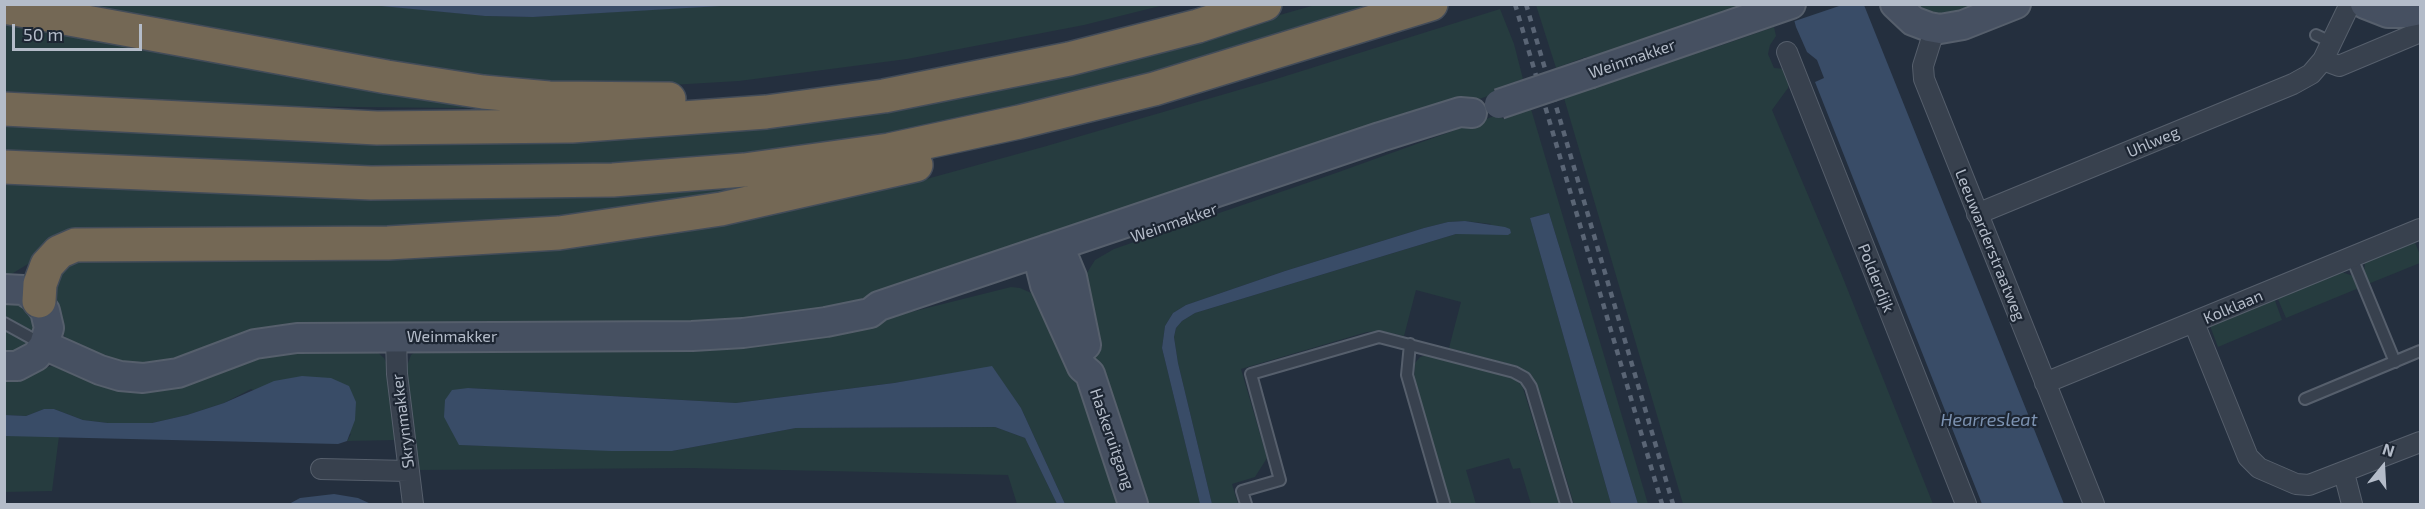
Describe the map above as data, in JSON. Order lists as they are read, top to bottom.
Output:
{
  "streets": {
    "main road": ["Weinmakker", "Haskeruitgang"],
    "street": [
      "Uhlweg",
      "Leeuwarderstraatweg",
      "Polderdijk",
      "Kolklaan",
      "Skrynmakker"
    ]
  },
  "crossings": [
    ["Weinmakker", "Skrynmakker"],
    ["Weinmakker", "Haskeruitgang"],
    ["Uhlweg", "Leeuwarderstraatweg"],
    ["Leeuwarderstraatweg", "Kolklaan"]
  ],
  "water": ["Hearresleat"],
  "scale_bar": "50 m",
  "north": "top"
}
